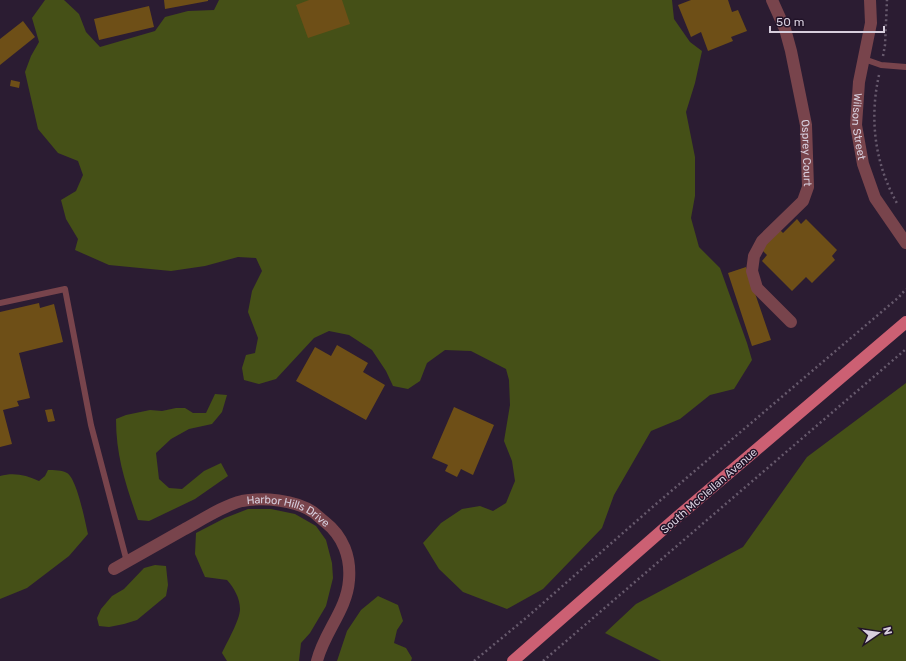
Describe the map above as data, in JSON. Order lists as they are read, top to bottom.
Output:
{
  "streets": {
    "main road": ["South McClellan Avenue"],
    "street": ["Wilson Street", "Osprey Court", "Harbor Hills Drive"]
  },
  "scale_bar": "50 m",
  "north": "right"
}
